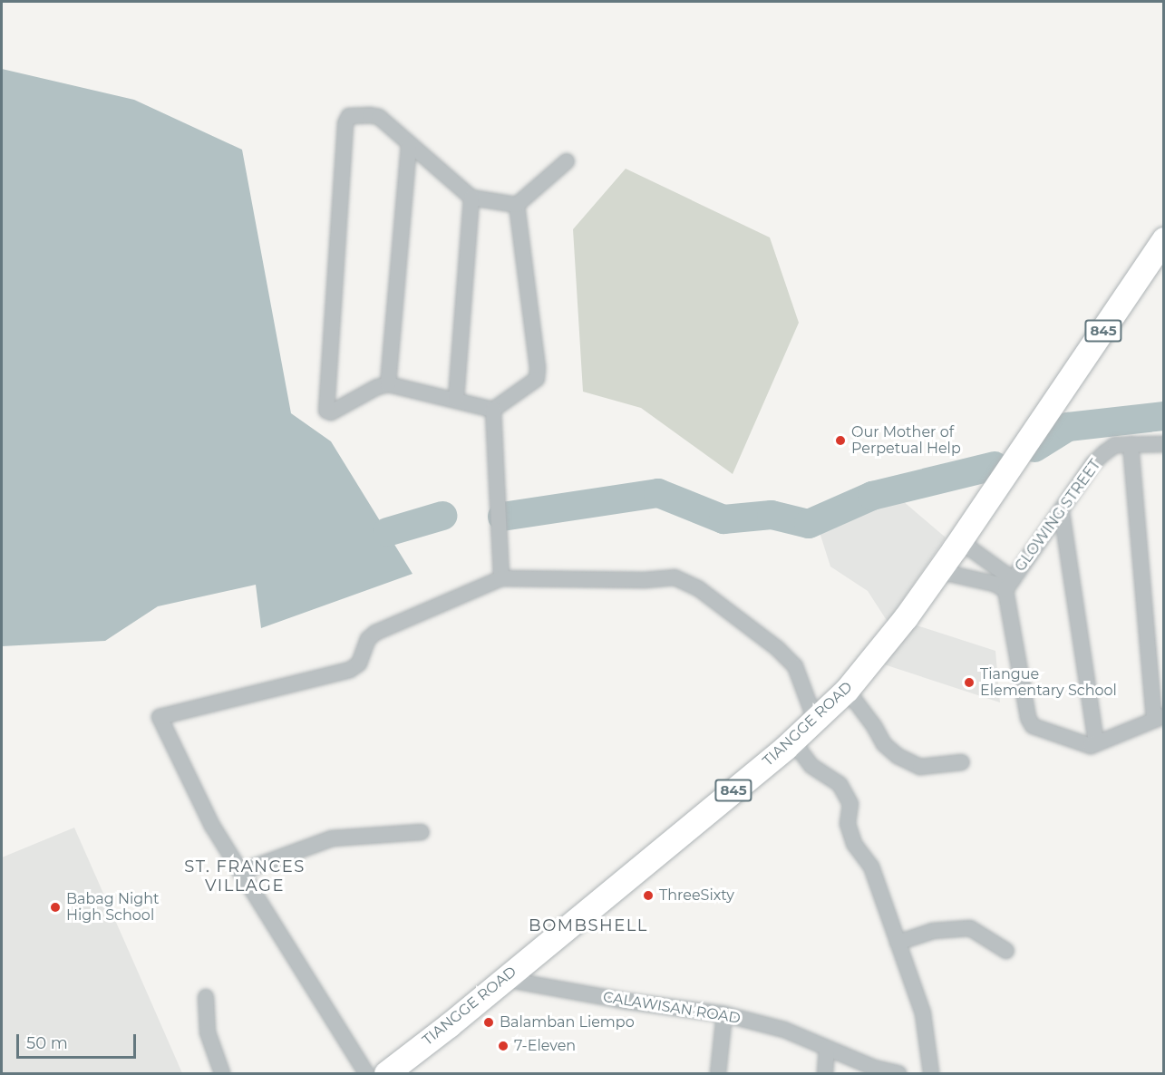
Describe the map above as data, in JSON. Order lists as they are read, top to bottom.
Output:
{
  "streets": {
    "main road": ["845", "TIANGGE ROAD"],
    "street": ["GLOWING STREET", "CALAWISAN ROAD"]
  },
  "crossings": [
    ["TIANGGE ROAD", "CALAWISAN ROAD"]
  ],
  "districts": ["ST. FRANCES VILLAGE", "BOMBSHELL"],
  "places": [
    "Our Mother of Perpetual Help",
    "Tiangue Elementary School",
    "ThreeSixty",
    "Babag Night High School",
    "Balamban Liempo",
    "7-Eleven"
  ],
  "scale_bar": "50 m"
}
